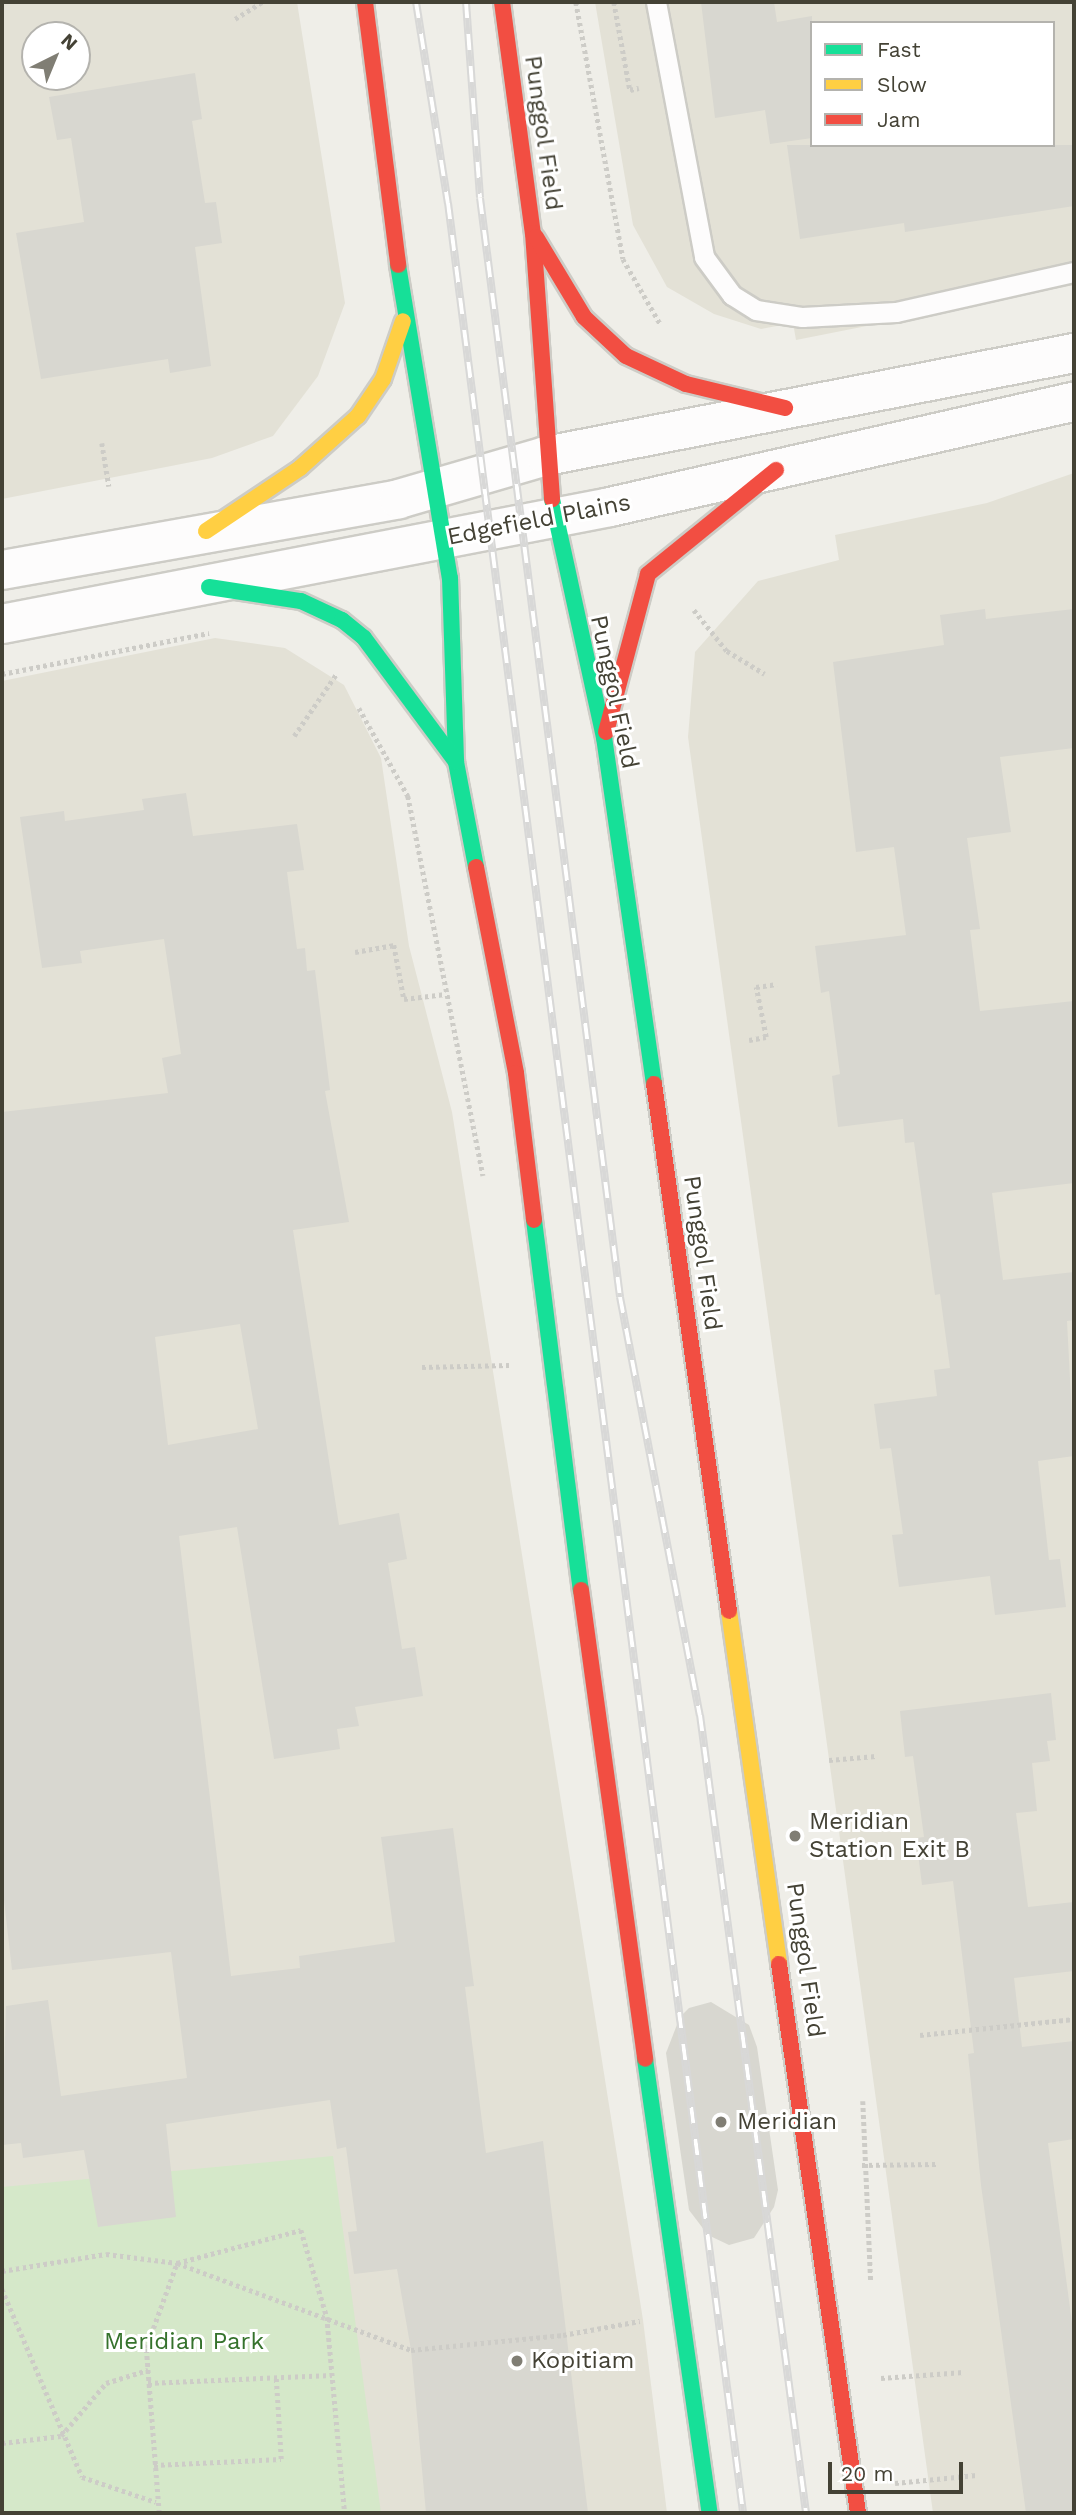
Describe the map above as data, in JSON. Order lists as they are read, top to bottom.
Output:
{
  "streets": {
    "street": ["Punggol Field", "Edgefield Plains"]
  },
  "crossings": [
    ["Punggol Field", "Edgefield Plains"]
  ],
  "parks": ["Meridian Park"],
  "places": ["Meridian Station Exit B", "Meridian", "Kopitiam"],
  "legend": ["Fast", "Slow", "Jam"],
  "scale_bar": "20 m",
  "north": "top right"
}
